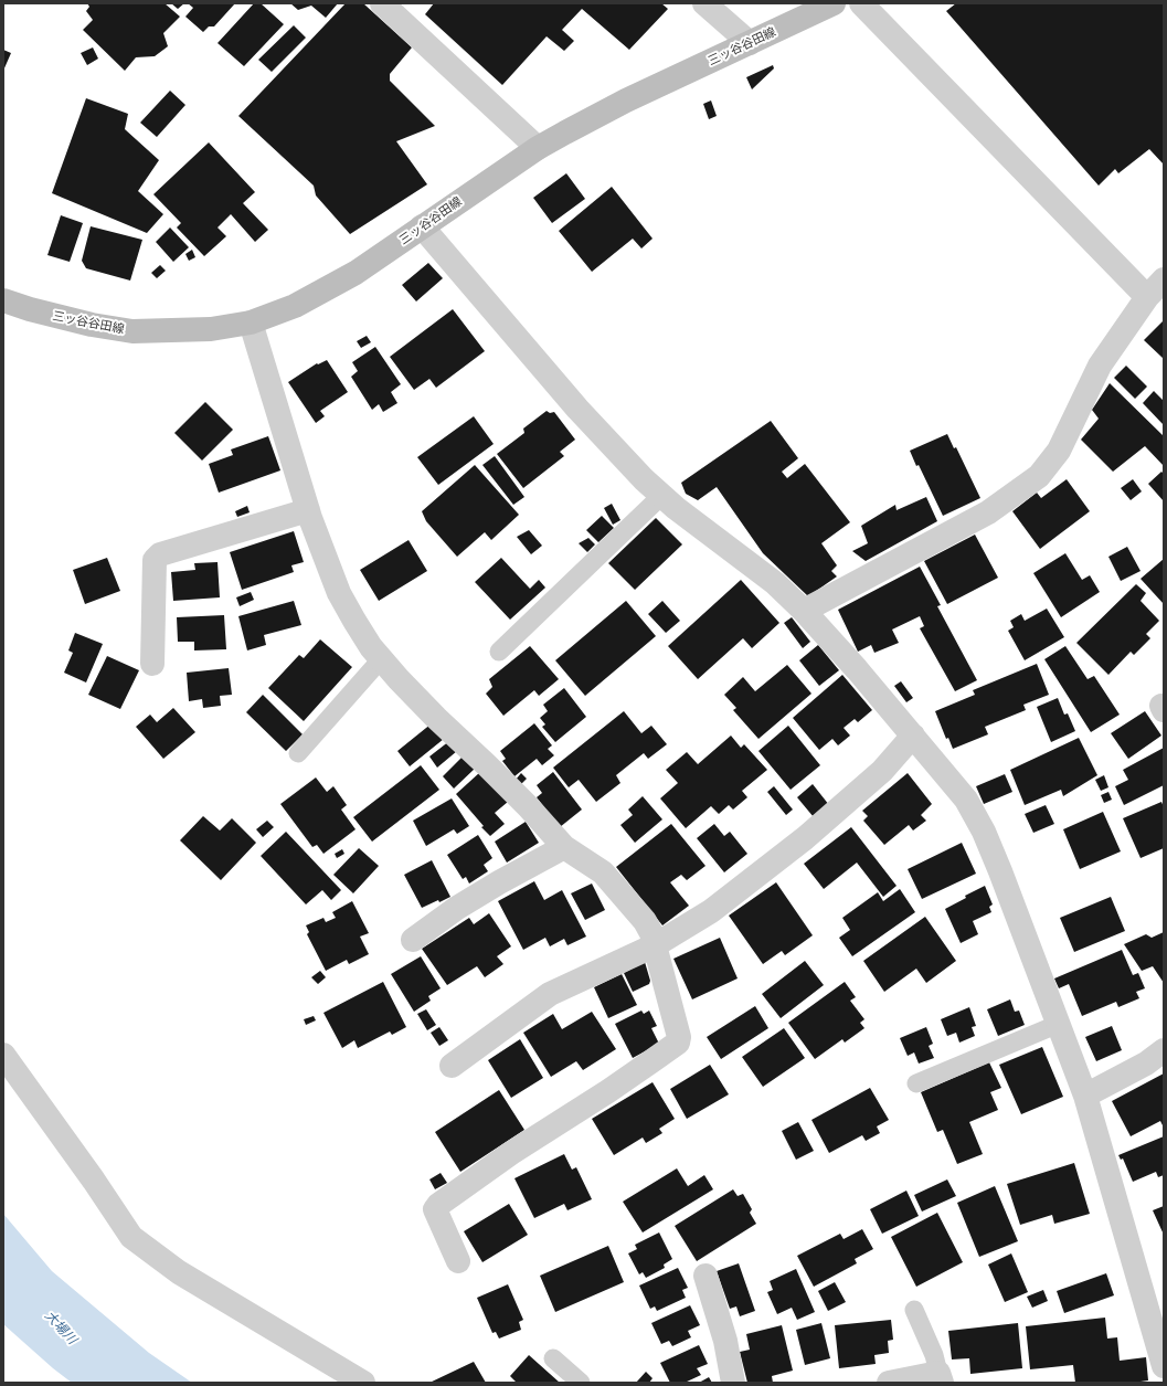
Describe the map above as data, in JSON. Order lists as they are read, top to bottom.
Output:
{
  "streets": {
    "main road": ["三ッ谷谷田線"]
  },
  "water": ["大場川"]
}
